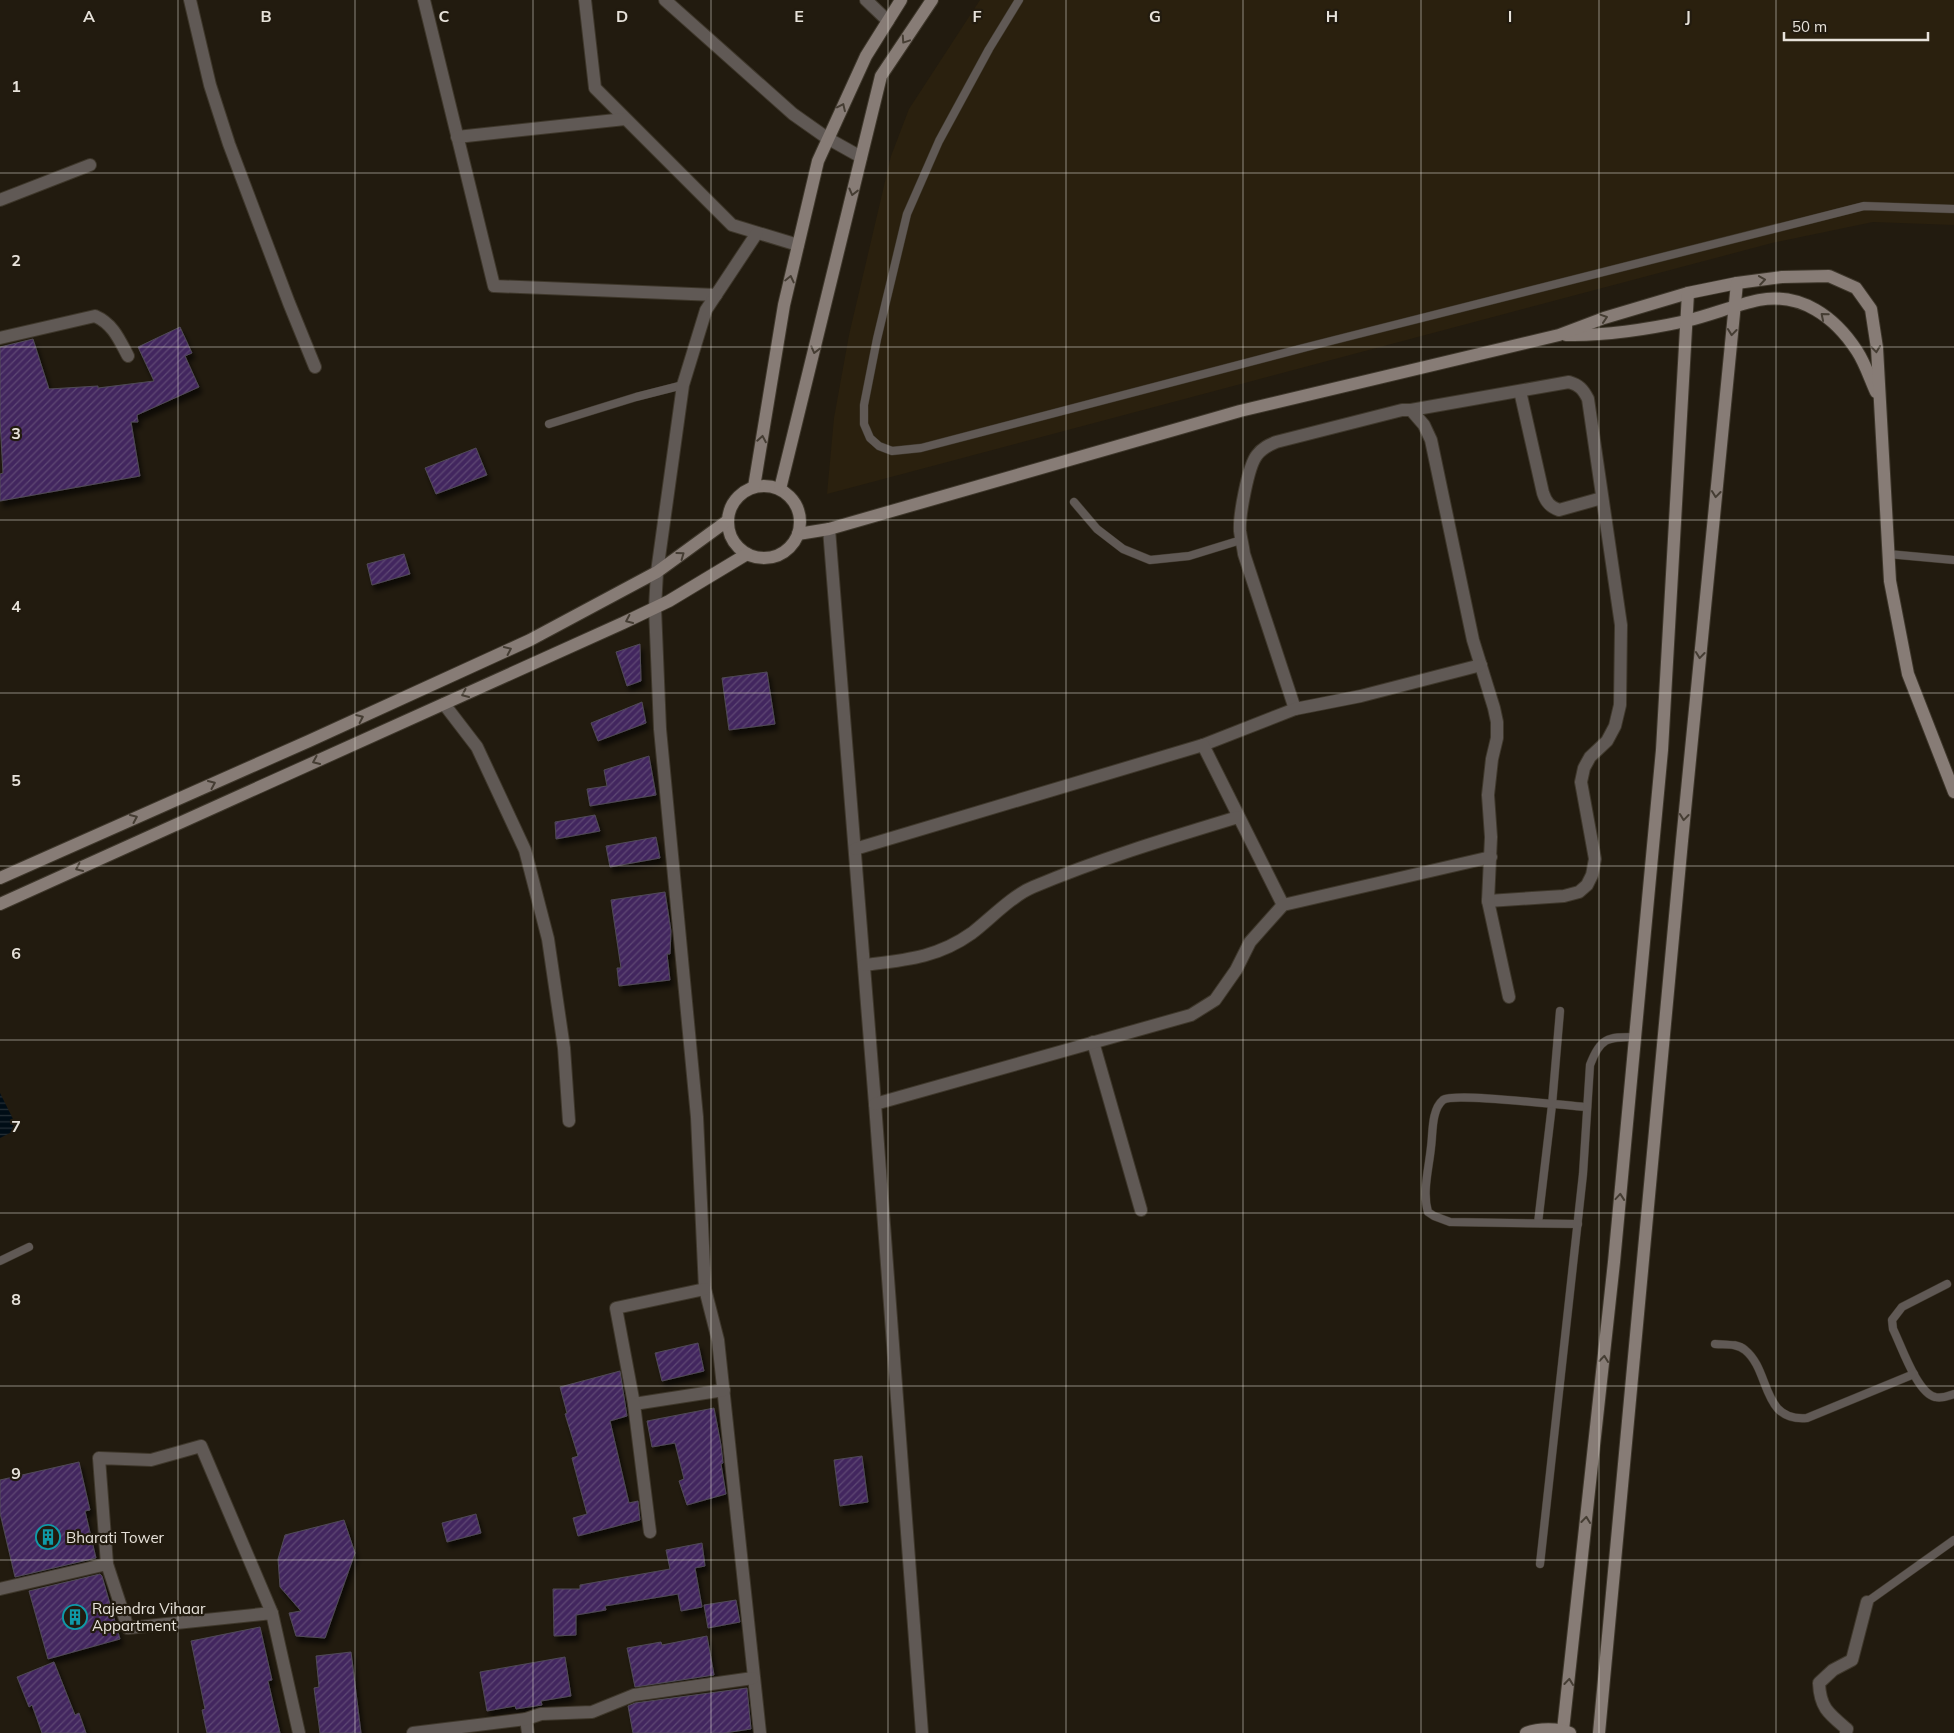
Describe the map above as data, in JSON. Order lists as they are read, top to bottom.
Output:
{
  "places": {
    "building": ["Bharati Tower", "Rajendra Vihaar Appartment"]
  },
  "scale_bar": "50 m",
  "grid": {
    "columns": [
      "A",
      "B",
      "C",
      "D",
      "E",
      "F",
      "G",
      "H",
      "I",
      "J"
    ],
    "rows": [
      "1",
      "2",
      "3",
      "4",
      "5",
      "6",
      "7",
      "8",
      "9"
    ]
  }
}
